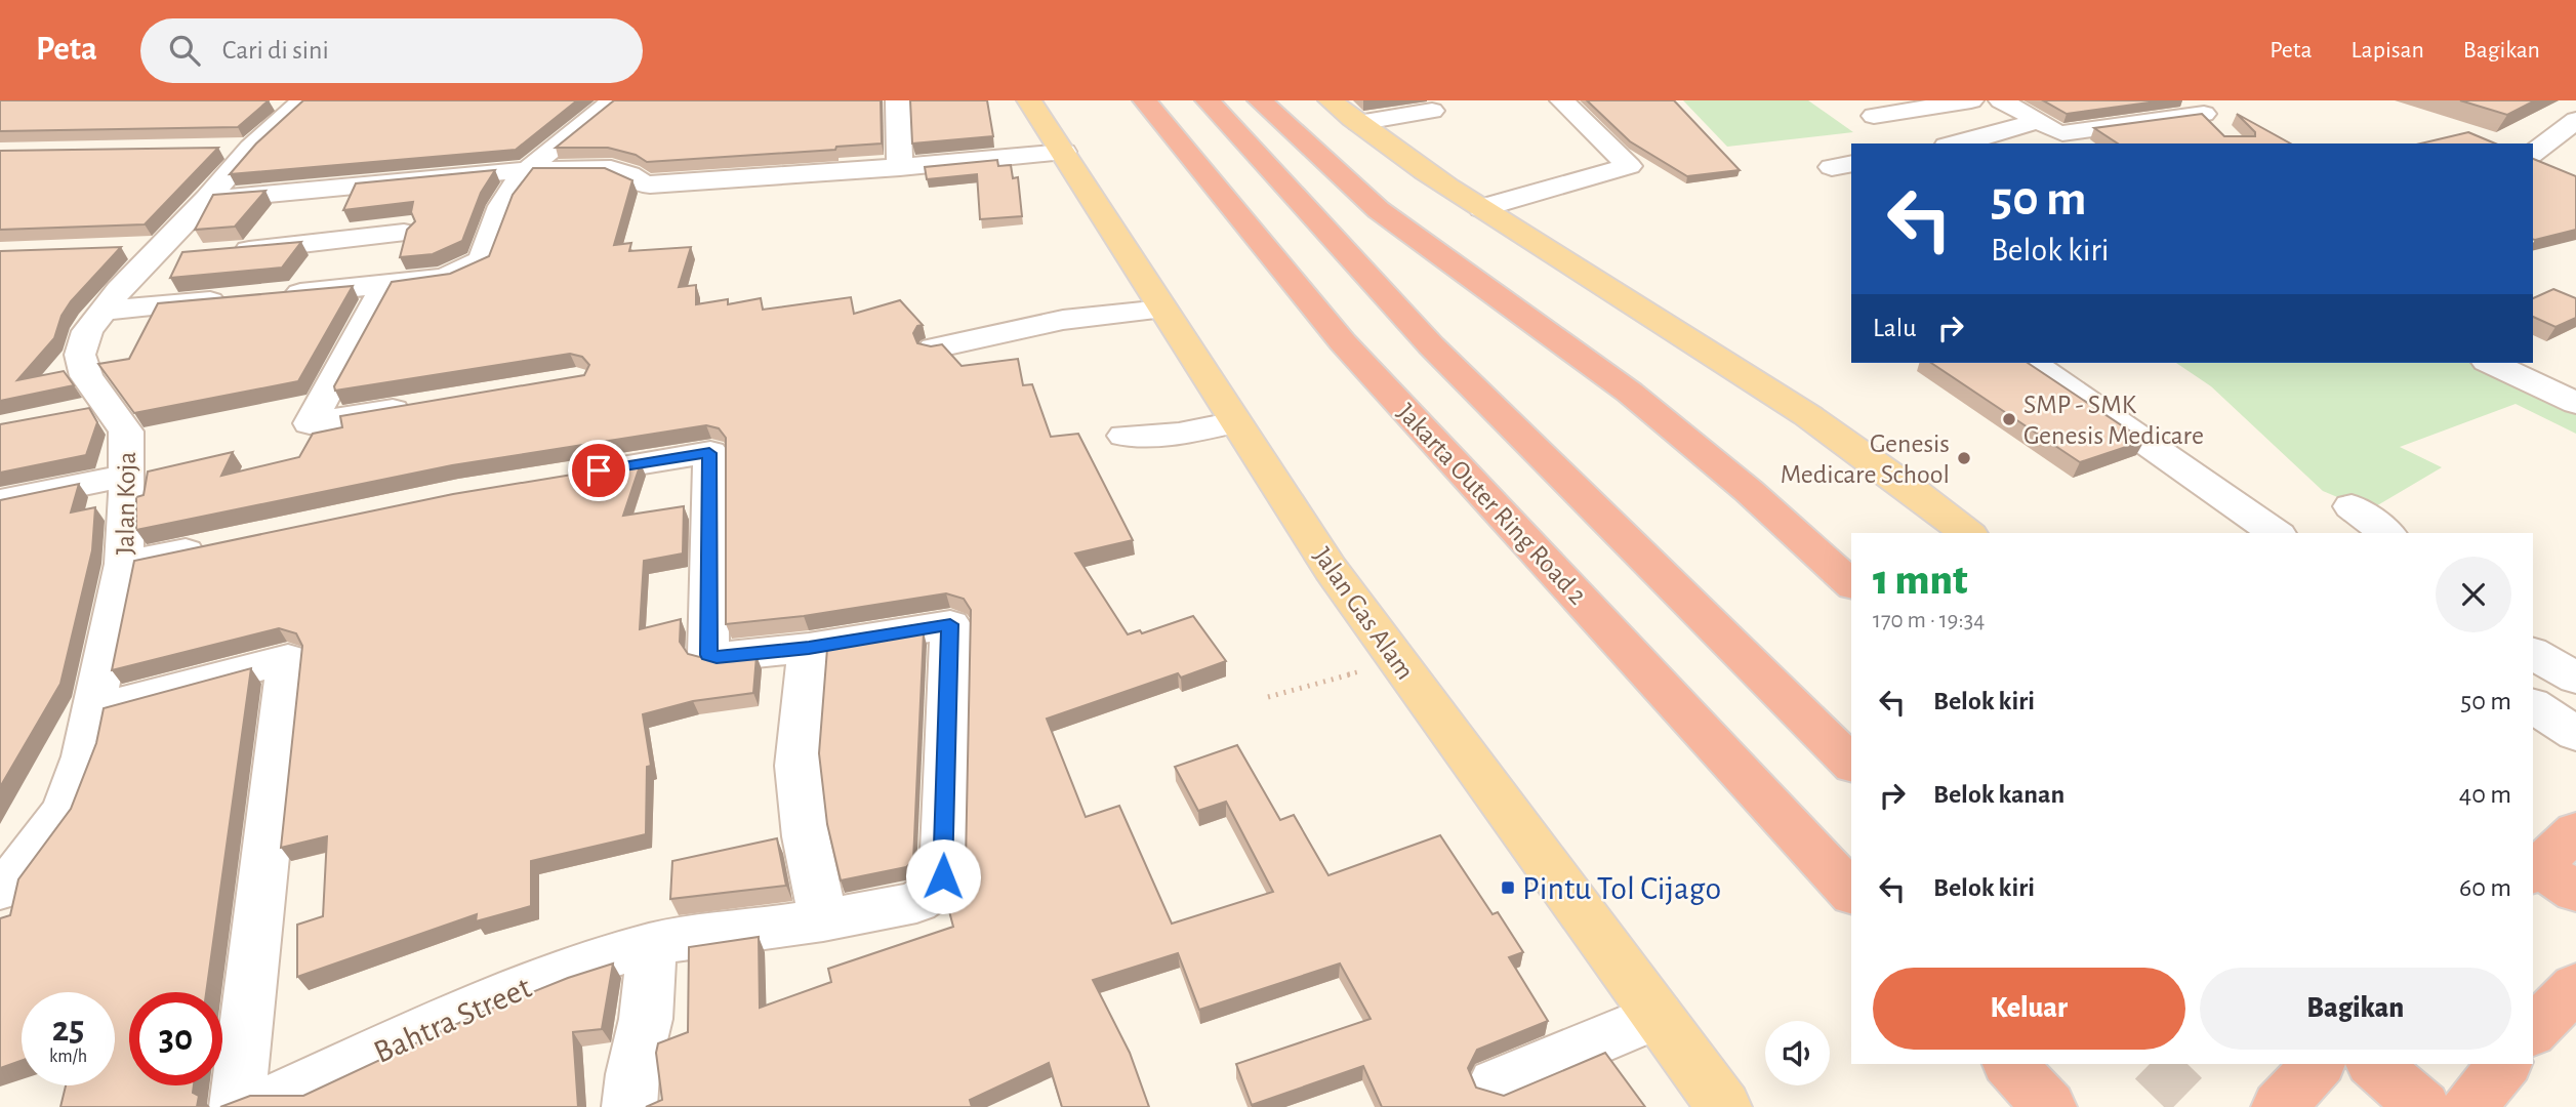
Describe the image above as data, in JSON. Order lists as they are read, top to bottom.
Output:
{
  "streets": {
    "highway": ["Jakarta Outer Ring Road 2"],
    "main road": ["Jalan Gas Alam"],
    "street": ["Jalan Koja", "Bahtra Street"]
  },
  "places": {
    "other": ["SMP - SMK Genesis Medicare", "Genesis Medicare School"],
    "transit": ["Pintu Tol Cijago"]
  },
  "page": {
    "header": "Peta",
    "search": "Cari di sini",
    "nav": ["Peta", "Lapisan", "Bagikan"],
    "turn": ["50 m", "Belok kiri"],
    "then": "Lalu",
    "heading": ["1 mnt", "170 m · 19:34"],
    "list": [
      {
        "name": "Belok kiri",
        "value": "50 m"
      },
      {
        "name": "Belok kanan",
        "value": "40 m"
      },
      {
        "name": "Belok kiri",
        "value": "60 m"
      }
    ],
    "buttons": ["Keluar", "Bagikan"],
    "speed": "25 km/h",
    "limit": "30"
  }
}
